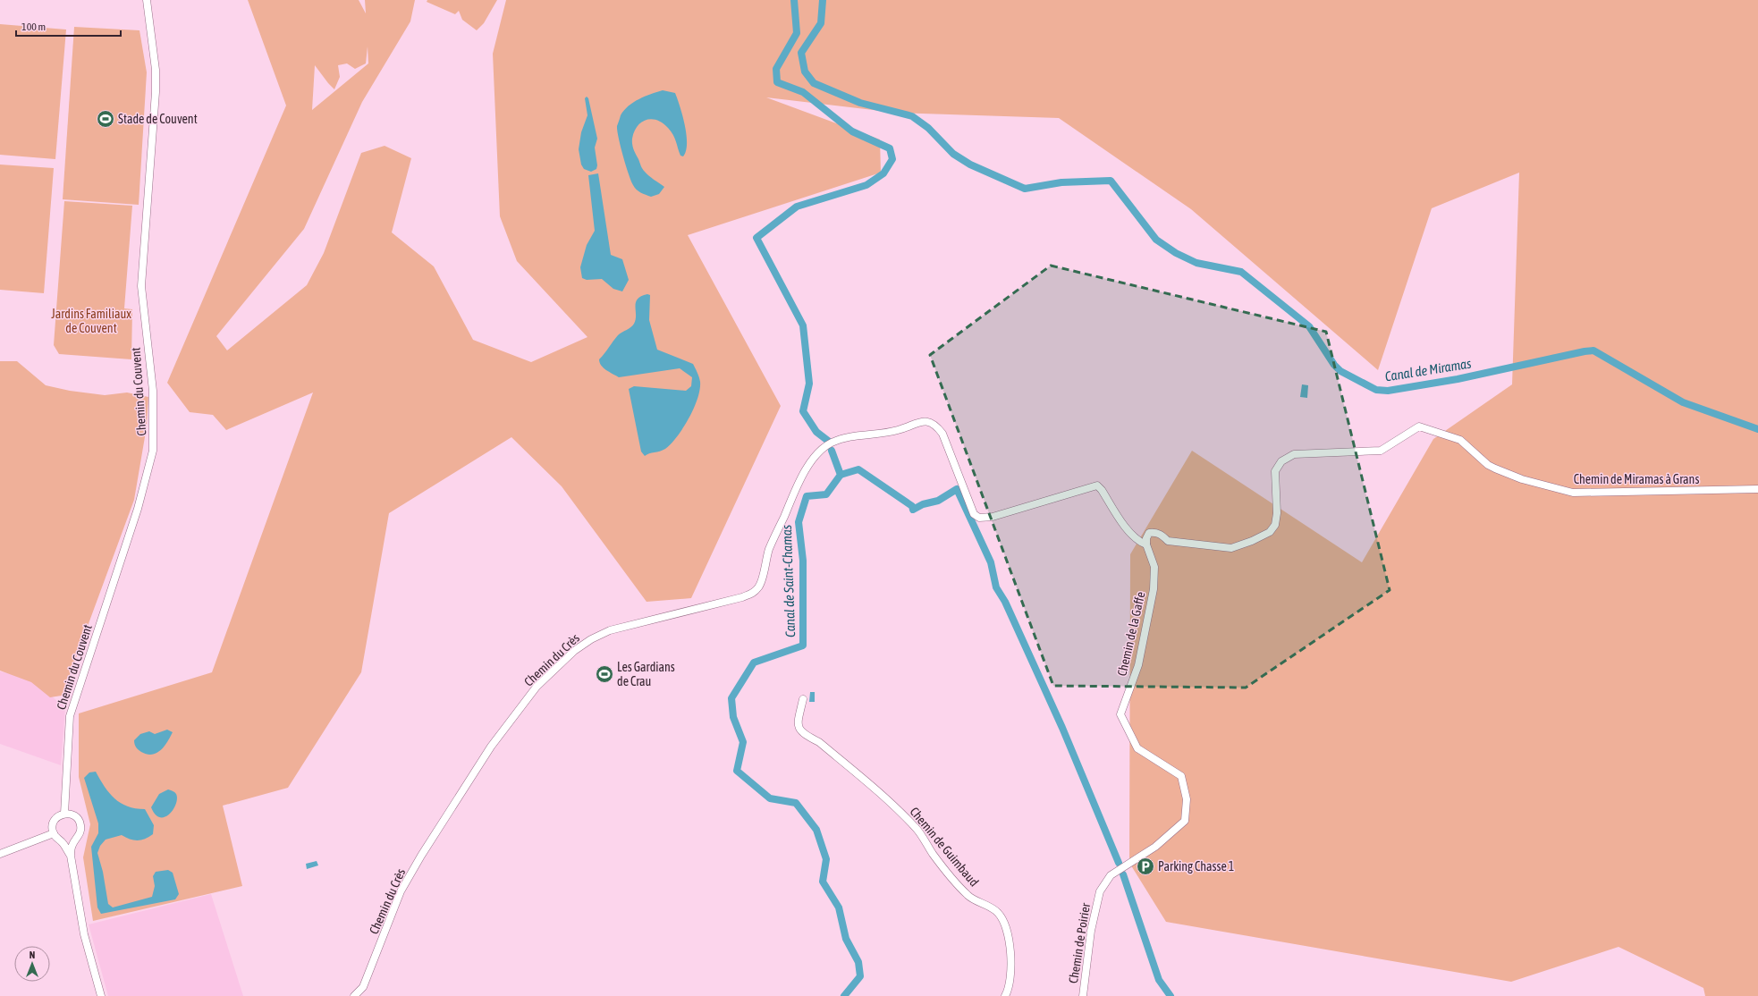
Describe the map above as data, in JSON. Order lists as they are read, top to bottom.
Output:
{
  "streets": {
    "street": [
      "Chemin du Couvent",
      "Chemin de Miramas à Grans",
      "Chemin de la Gaffe",
      "Chemin du Crès",
      "Chemin de Guimbaud",
      "Chemin de Poirier"
    ]
  },
  "crossings": [
    ["Chemin de Miramas à Grans", "Chemin de la Gaffe"],
    ["Chemin de Miramas à Grans", "Chemin du Crès"],
    ["Chemin de la Gaffe", "Chemin du Crès"],
    ["Chemin de la Gaffe", "Chemin de Poirier"]
  ],
  "water": ["Canal de Miramas", "Canal de Saint-Chamas"],
  "parks": ["Jardins Familiaux de Couvent"],
  "places": {
    "sports": ["Stade de Couvent", "Les Gardians de Crau"],
    "parking": ["Parking Chasse 1"]
  },
  "scale_bar": "100 m",
  "north": "top"
}
